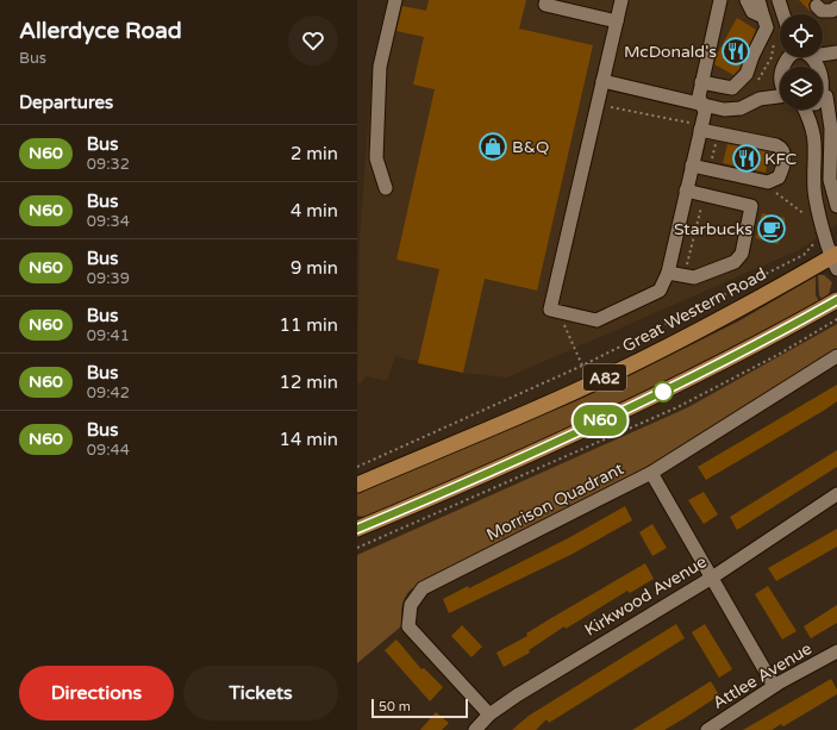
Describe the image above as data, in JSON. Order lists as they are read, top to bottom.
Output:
{
  "streets": {
    "main road": ["Great Western Road", "A82"],
    "street": ["Morrison Quadrant", "Kirkwood Avenue", "Attlee Avenue"]
  },
  "crossings": [
    ["Morrison Quadrant", "Kirkwood Avenue"]
  ],
  "places": {
    "restaurant": ["McDonald's", "KFC"],
    "shop": ["B&Q"],
    "cafe": ["Starbucks"]
  },
  "lines": ["bus line N60"],
  "scale_bar": "50 m",
  "page": {
    "heading": [
      ["Allerdyce Road", "Bus"],
      "Departures"
    ],
    "on_map": "N60",
    "list": [
      {
        "mark": "N60",
        "name": "Bus",
        "note": "09:32",
        "value": "2 min"
      },
      {
        "mark": "N60",
        "name": "Bus",
        "note": "09:34",
        "value": "4 min"
      },
      {
        "mark": "N60",
        "name": "Bus",
        "note": "09:39",
        "value": "9 min"
      },
      {
        "mark": "N60",
        "name": "Bus",
        "note": "09:41",
        "value": "11 min"
      },
      {
        "mark": "N60",
        "name": "Bus",
        "note": "09:42",
        "value": "12 min"
      },
      {
        "mark": "N60",
        "name": "Bus",
        "note": "09:44",
        "value": "14 min"
      }
    ],
    "buttons": ["Directions", "Tickets"],
    "scale": "50 m"
  }
}
